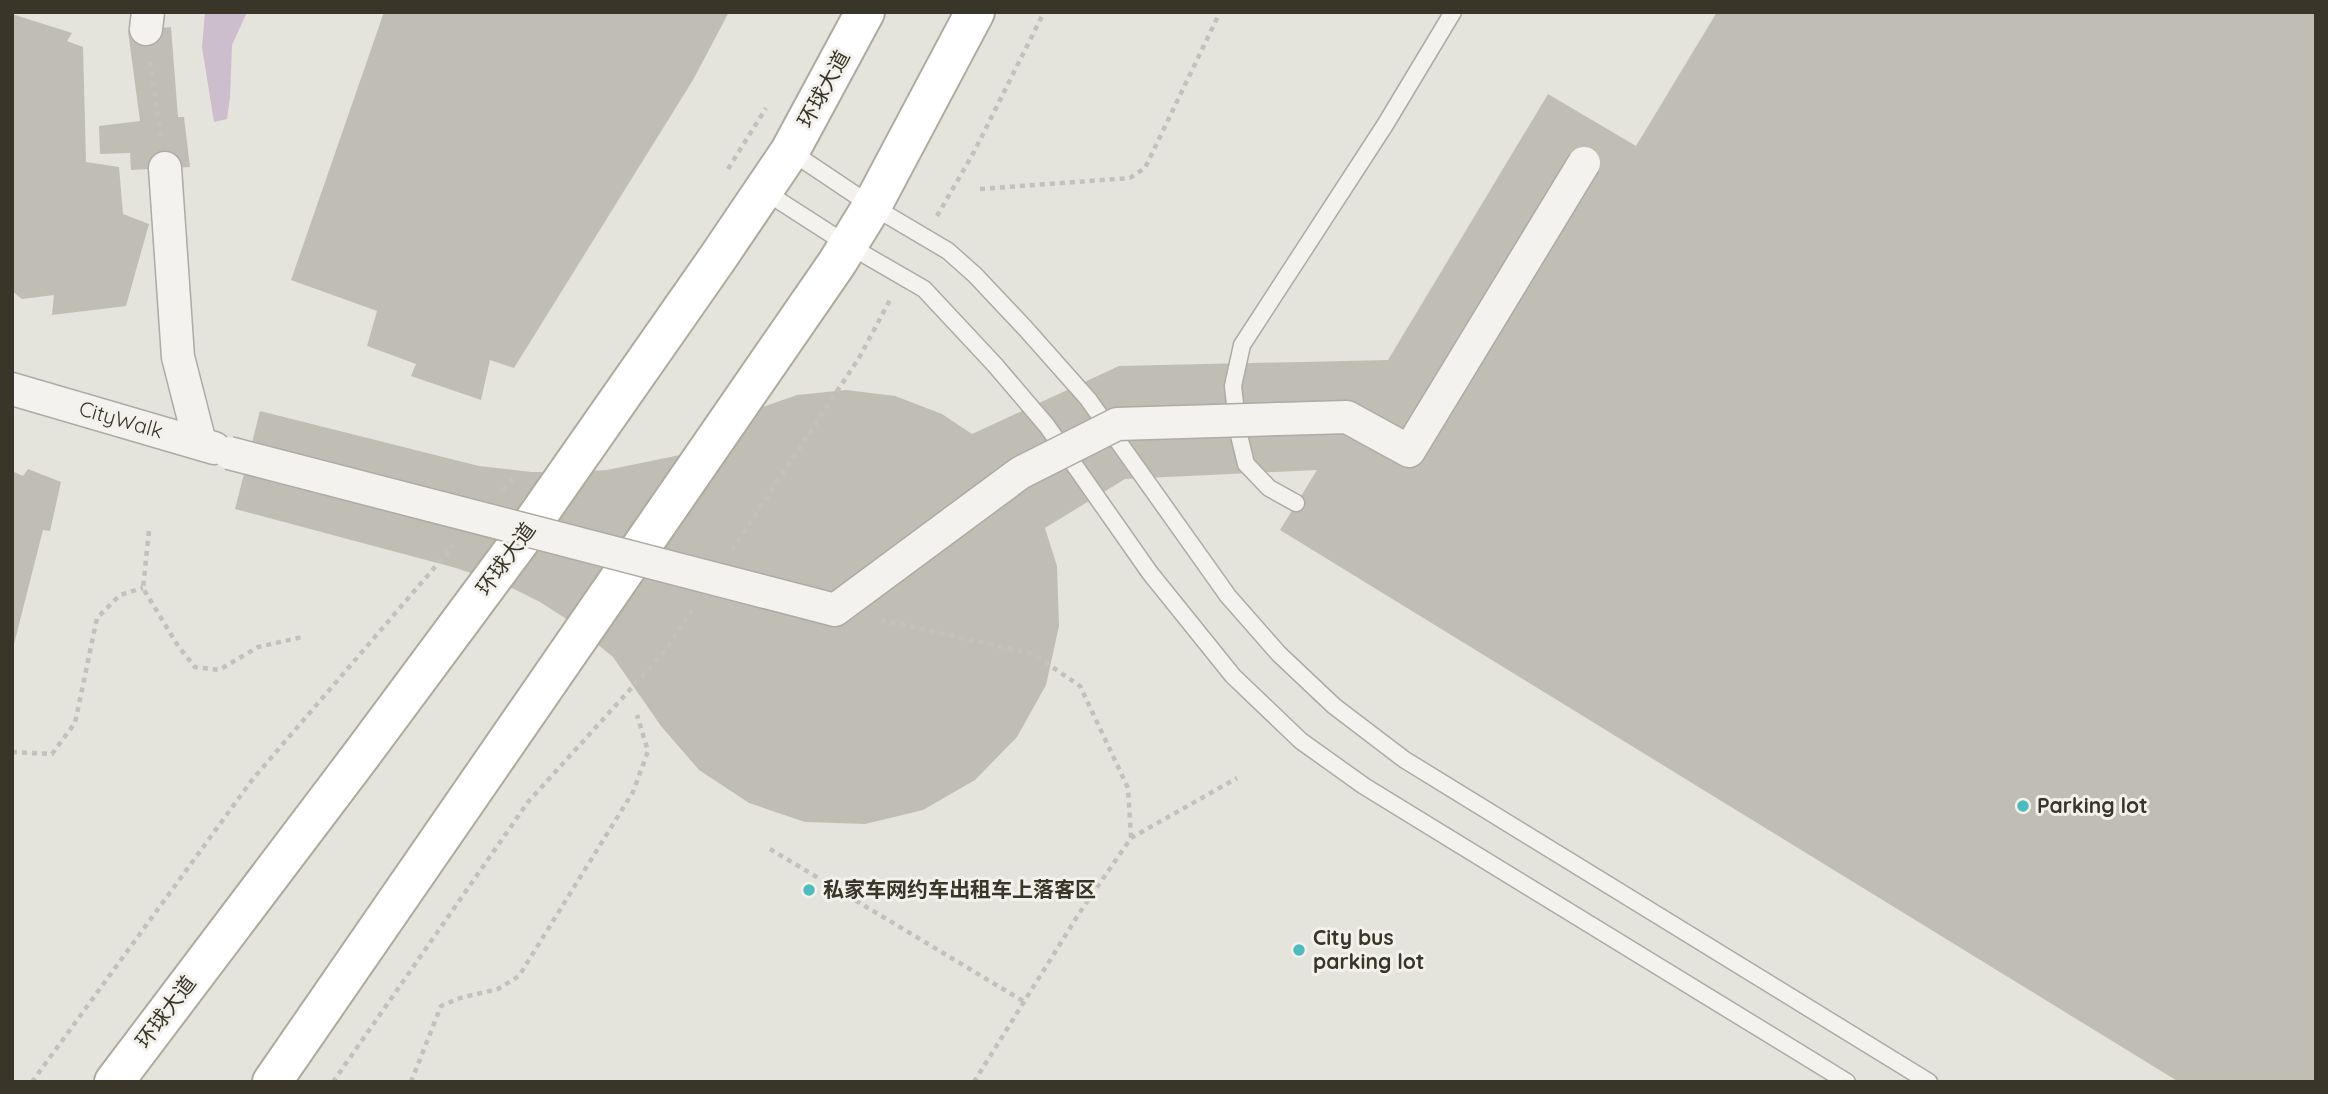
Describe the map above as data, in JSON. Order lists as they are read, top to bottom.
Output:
{
  "streets": {
    "main road": ["环球大道"],
    "street": ["CityWalk"]
  },
  "places": ["Parking lot", "私家车网约车出租车上落客区", "City bus parking lot"]
}
